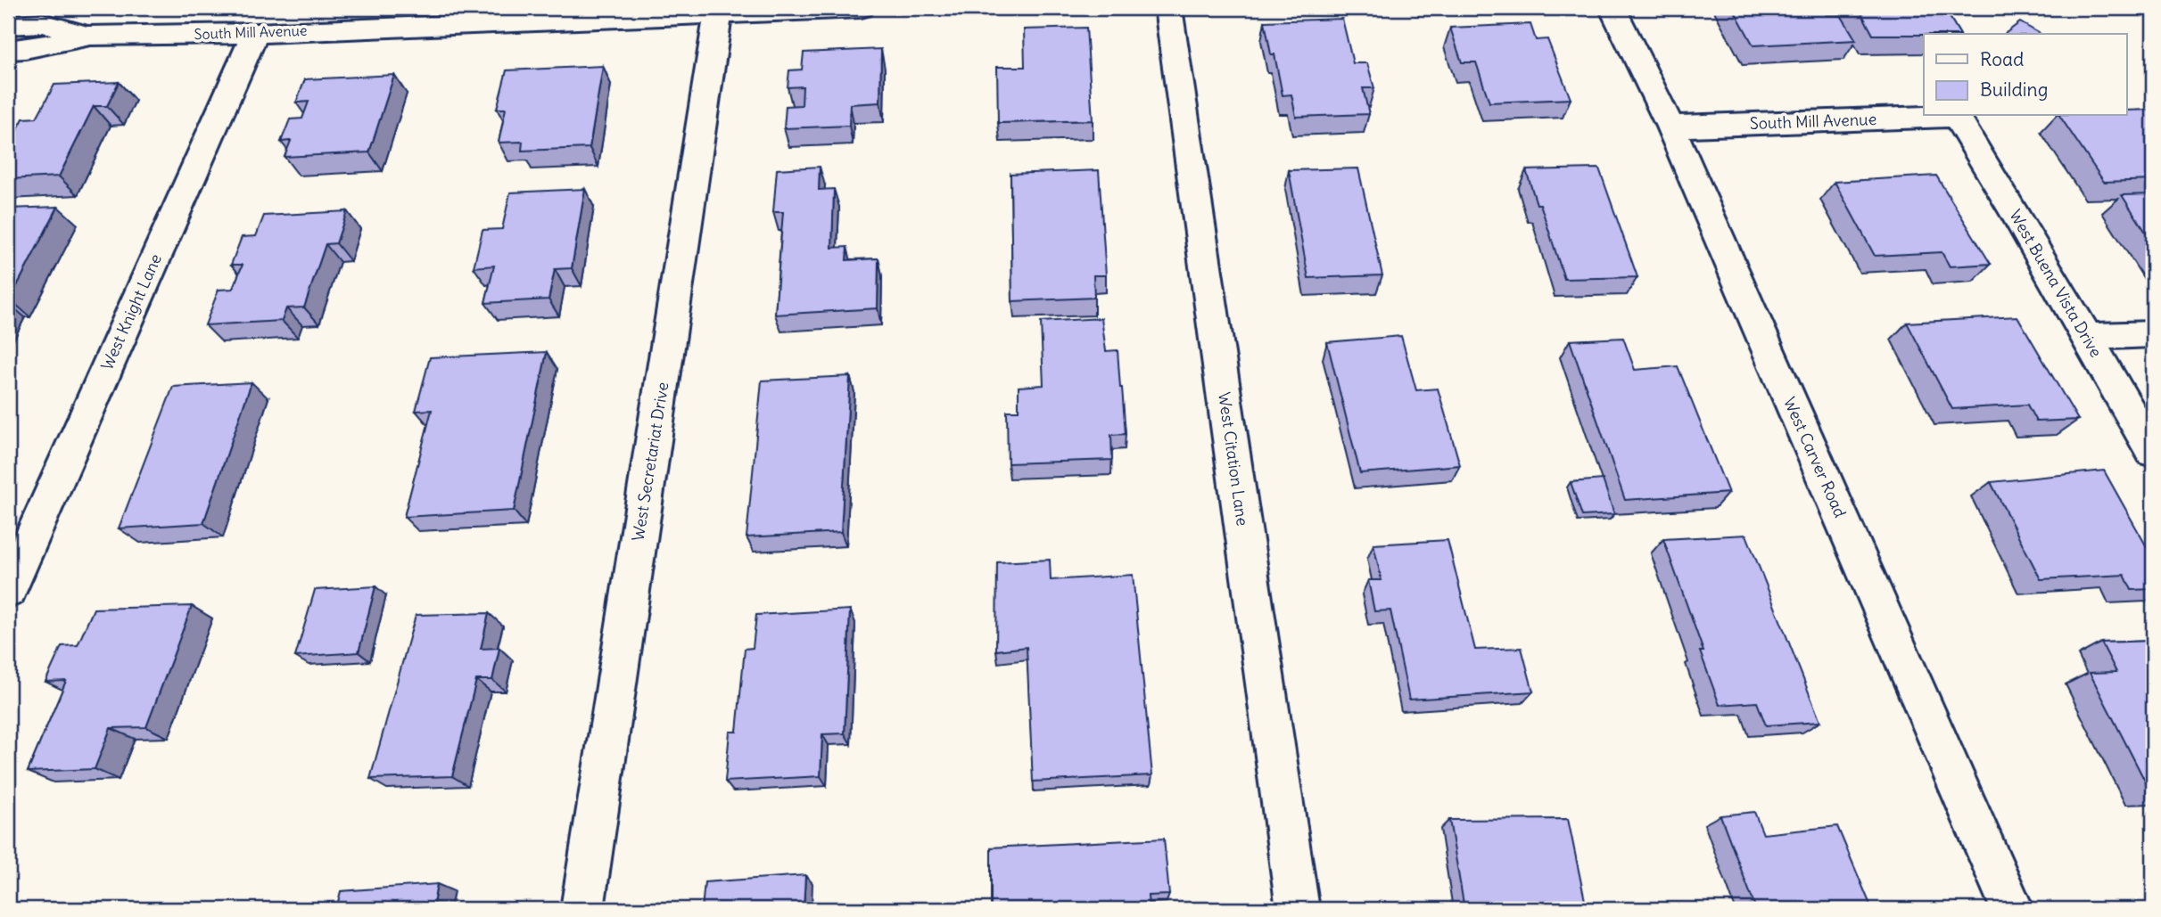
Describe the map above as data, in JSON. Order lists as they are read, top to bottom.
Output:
{
  "streets": {
    "street": [
      "South Mill Avenue",
      "West Buena Vista Drive",
      "West Knight Lane",
      "West Carver Road",
      "West Citation Lane",
      "West Secretariat Drive"
    ]
  },
  "crossings": [
    ["South Mill Avenue", "West Buena Vista Drive"],
    ["South Mill Avenue", "West Knight Lane"],
    ["South Mill Avenue", "West Carver Road"],
    ["South Mill Avenue", "West Secretariat Drive"]
  ],
  "legend": ["Road", "Building"]
}
